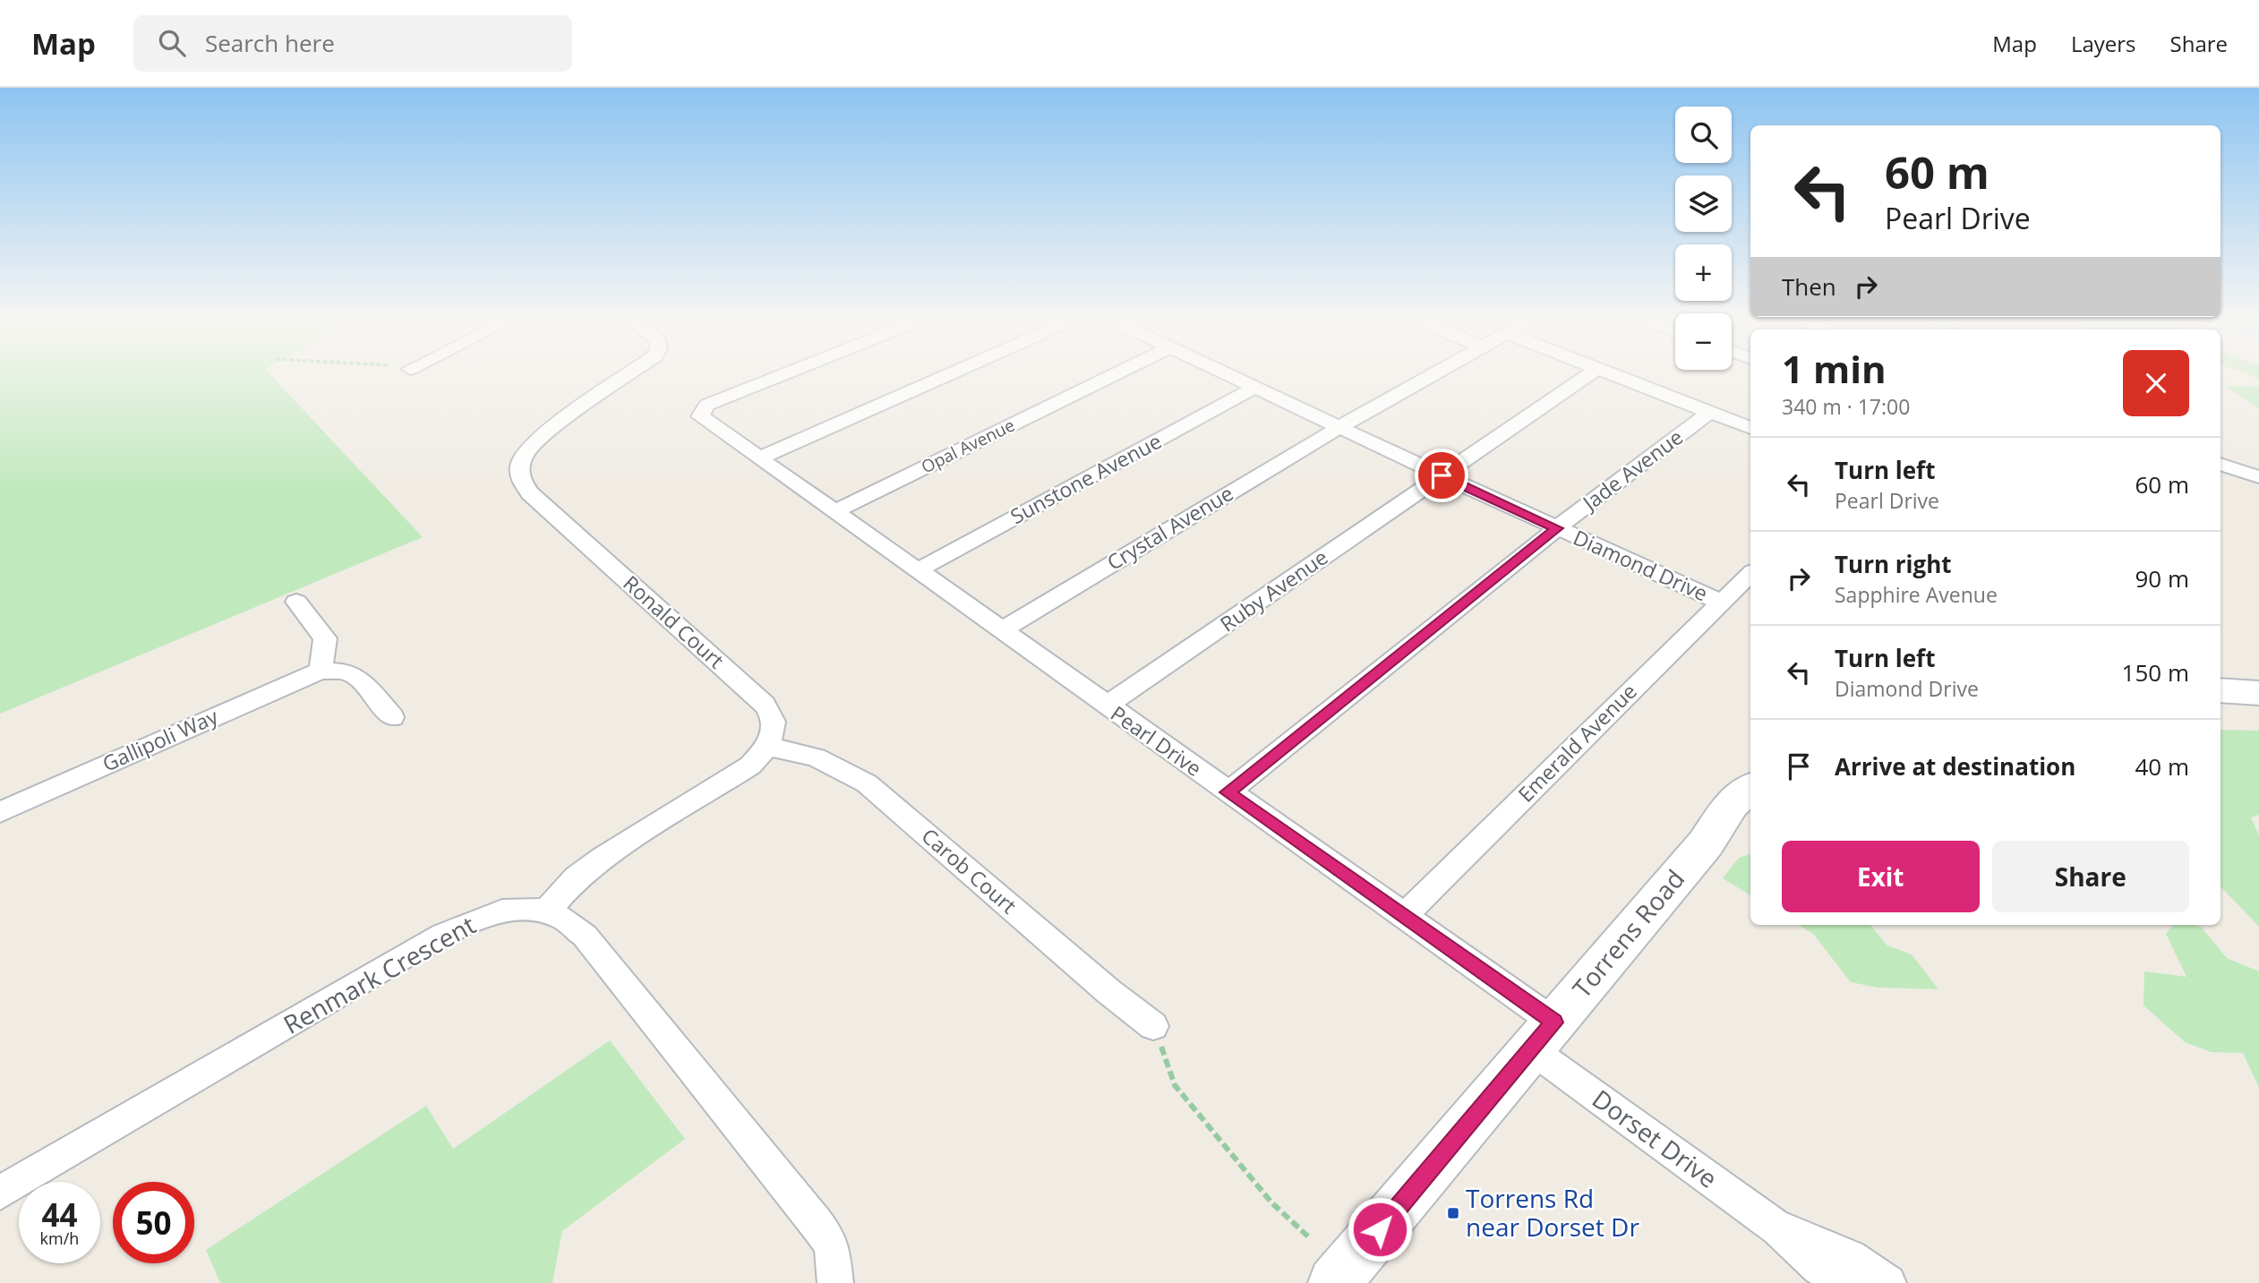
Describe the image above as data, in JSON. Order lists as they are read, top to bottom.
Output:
{
  "streets": {
    "main road": ["Torrens Road"],
    "street": [
      "Opal Avenue",
      "Jade Avenue",
      "Sunstone Avenue",
      "Crystal Avenue",
      "Diamond Drive",
      "Ruby Avenue",
      "Ronald Court",
      "Gallipoli Way",
      "Pearl Drive",
      "Emerald Avenue",
      "Carob Court",
      "Renmark Crescent",
      "Dorset Drive"
    ]
  },
  "crossings": [
    ["Opal Avenue", "Pearl Drive"],
    ["Jade Avenue", "Diamond Drive"],
    ["Jade Avenue", "Pearl Drive"],
    ["Sunstone Avenue", "Diamond Drive"],
    ["Sunstone Avenue", "Pearl Drive"],
    ["Crystal Avenue", "Diamond Drive"],
    ["Crystal Avenue", "Pearl Drive"],
    ["Diamond Drive", "Ruby Avenue"],
    ["Diamond Drive", "Emerald Avenue"],
    ["Ruby Avenue", "Pearl Drive"],
    ["Ronald Court", "Carob Court"],
    ["Pearl Drive", "Emerald Avenue"],
    ["Pearl Drive", "Torrens Road"],
    ["Pearl Drive", "Dorset Drive"],
    ["Torrens Road", "Dorset Drive"]
  ],
  "places": {
    "transit": ["Torrens Rd near Dorset Dr"]
  },
  "page": {
    "header": "Map",
    "search": "Search here",
    "nav": ["Map", "Layers", "Share"],
    "map_buttons": ["+", "−"],
    "turn": ["60 m", "Pearl Drive"],
    "then": "Then",
    "heading": ["1 min", "340 m · 17:00"],
    "list": [
      {
        "name": "Turn left",
        "note": "Pearl Drive",
        "value": "60 m"
      },
      {
        "name": "Turn right",
        "note": "Sapphire Avenue",
        "value": "90 m"
      },
      {
        "name": "Turn left",
        "note": "Diamond Drive",
        "value": "150 m"
      },
      {
        "name": "Arrive at destination",
        "value": "40 m"
      }
    ],
    "buttons": ["Exit", "Share"],
    "speed": "44 km/h",
    "limit": "50"
  }
}
